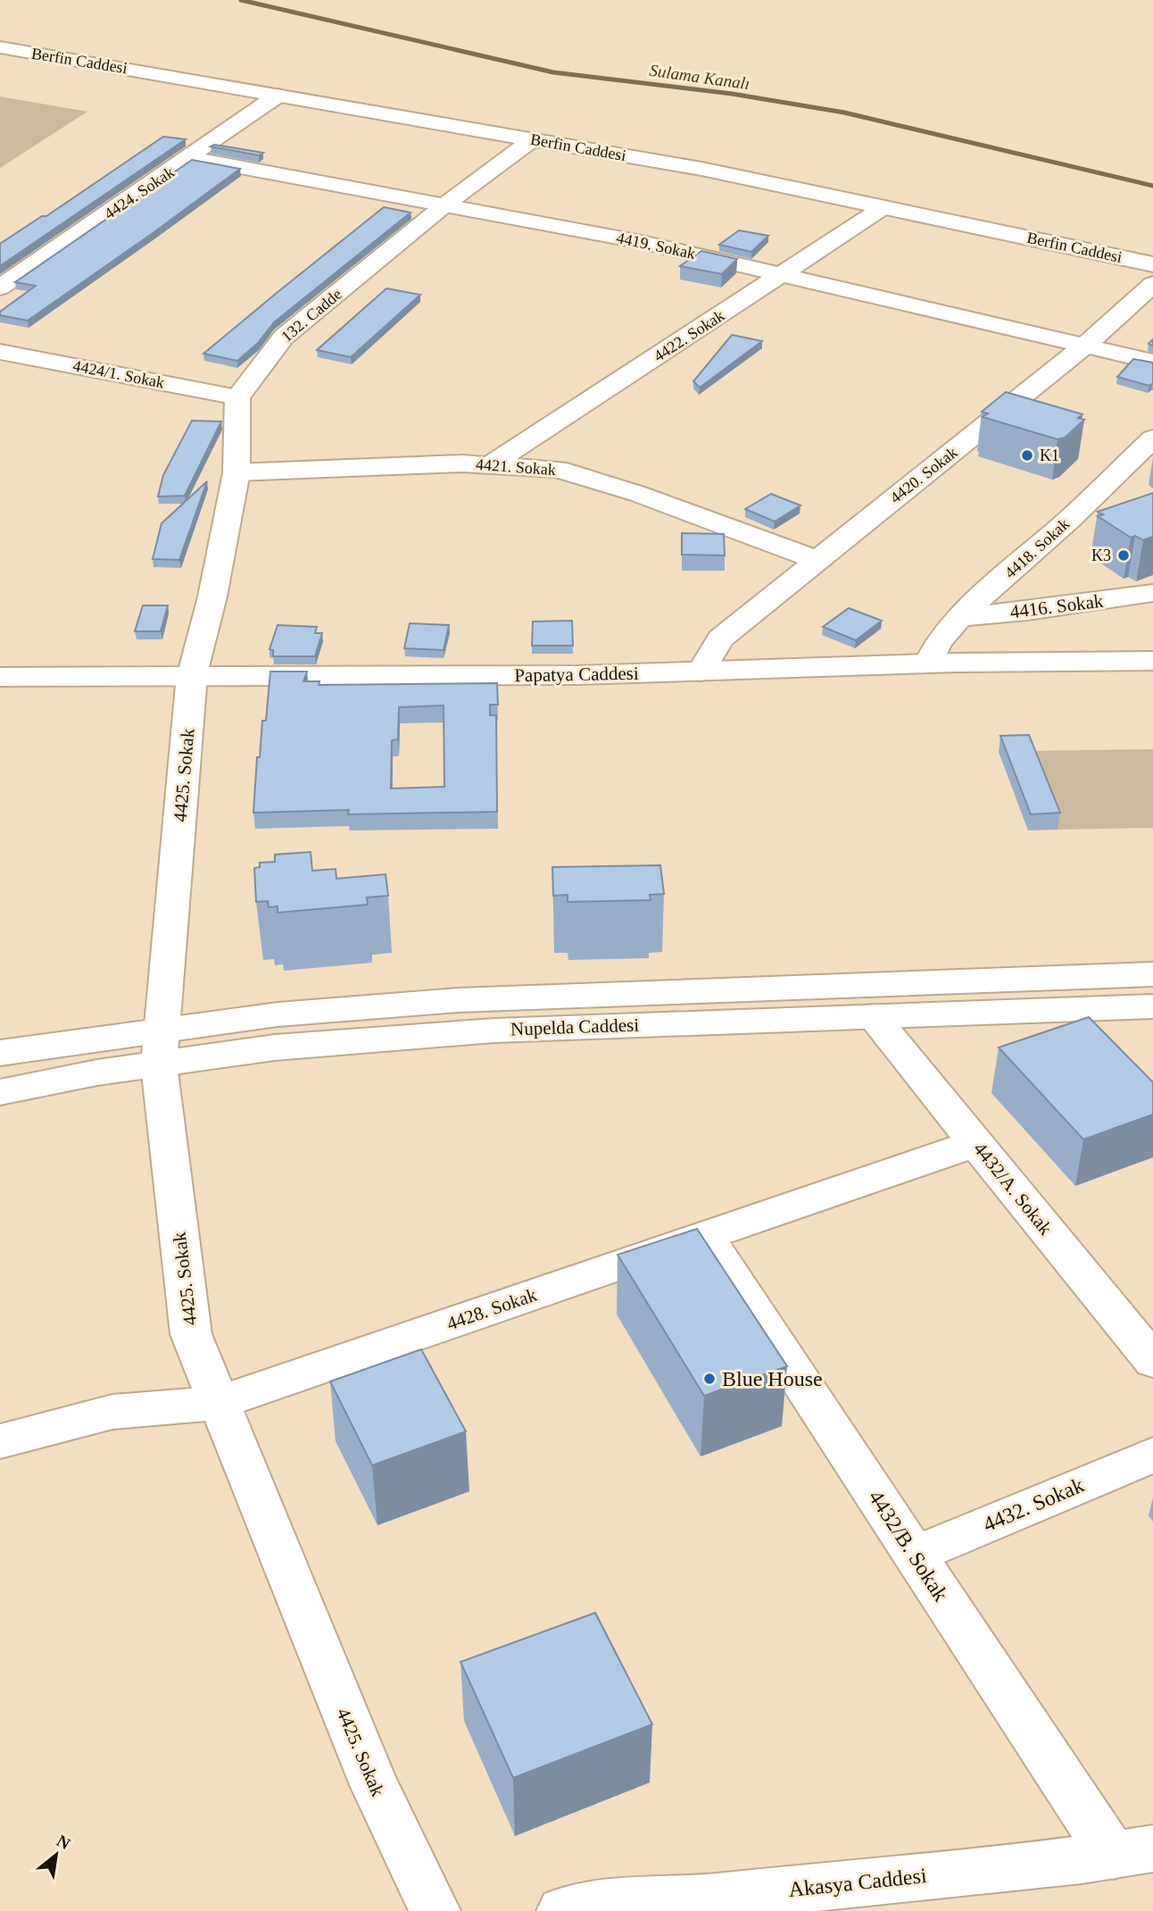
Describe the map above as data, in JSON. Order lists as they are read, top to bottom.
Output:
{
  "streets": {
    "street": [
      "Berfin Caddesi",
      "4424. Sokak",
      "4419. Sokak",
      "132. Cadde",
      "4422. Sokak",
      "4424/1. Sokak",
      "4421. Sokak",
      "4420. Sokak",
      "4418. Sokak",
      "4416. Sokak",
      "Papatya Caddesi",
      "4425. Sokak",
      "Nupelda Caddesi",
      "4432/A. Sokak",
      "4428. Sokak",
      "4432. Sokak",
      "4432/B. Sokak",
      "Akasya Caddesi"
    ]
  },
  "crossings": [
    ["Berfin Caddesi", "4424. Sokak"],
    ["Berfin Caddesi", "132. Cadde"],
    ["Berfin Caddesi", "4422. Sokak"],
    ["4424. Sokak", "4419. Sokak"],
    ["4419. Sokak", "132. Cadde"],
    ["4419. Sokak", "4422. Sokak"],
    ["4419. Sokak", "4420. Sokak"],
    ["132. Cadde", "4424/1. Sokak"],
    ["4422. Sokak", "4421. Sokak"],
    ["4421. Sokak", "4420. Sokak"],
    ["4420. Sokak", "Papatya Caddesi"],
    ["4418. Sokak", "4416. Sokak"],
    ["4418. Sokak", "Papatya Caddesi"],
    ["Papatya Caddesi", "4425. Sokak"],
    ["4425. Sokak", "Nupelda Caddesi"],
    ["4425. Sokak", "4428. Sokak"],
    ["Nupelda Caddesi", "4432/A. Sokak"],
    ["4432/A. Sokak", "4428. Sokak"],
    ["4428. Sokak", "4432/B. Sokak"],
    ["4432. Sokak", "4432/B. Sokak"],
    ["4432/B. Sokak", "Akasya Caddesi"]
  ],
  "water": ["Sulama Kanalı"],
  "places": ["K1", "K3", "Blue House"],
  "north": "top right"
}
